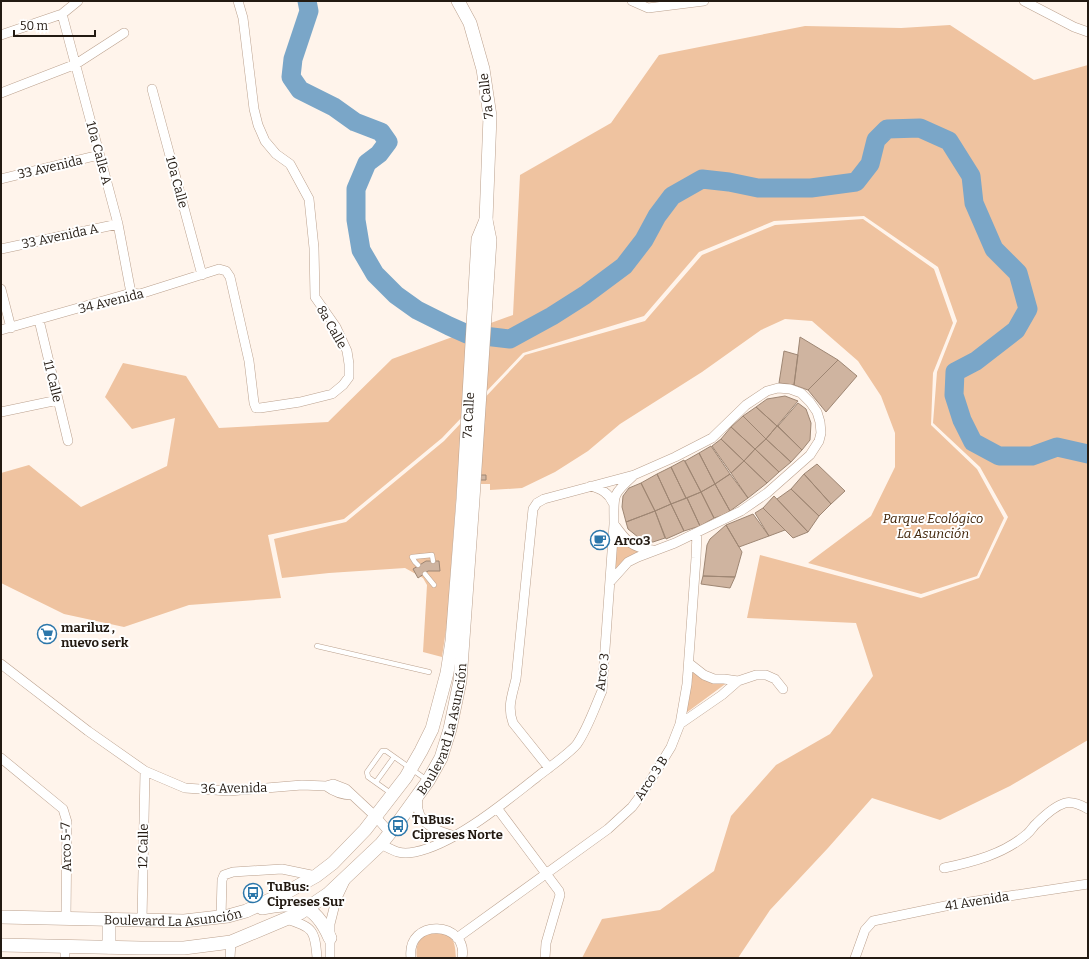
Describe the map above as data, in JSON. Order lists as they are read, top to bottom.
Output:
{
  "streets": {
    "main road": ["7a Calle", "Boulevard La Asunción"],
    "street": [
      "10a Calle A",
      "33 Avenida",
      "10a Calle",
      "33 Avenida A",
      "34 Avenida",
      "8a Calle",
      "11 Calle",
      "Arco 3",
      "Arco 3 B",
      "36 Avenida",
      "12 Calle",
      "Arco 5-7",
      "41 Avenida"
    ]
  },
  "crossings": [
    ["7a Calle", "Boulevard La Asunción"],
    ["10a Calle A", "33 Avenida"],
    ["10a Calle A", "33 Avenida A"],
    ["10a Calle A", "34 Avenida"],
    ["10a Calle", "34 Avenida"],
    ["34 Avenida", "8a Calle"],
    ["34 Avenida", "11 Calle"],
    ["Arco 3", "Boulevard La Asunción"],
    ["Boulevard La Asunción", "36 Avenida"],
    ["Boulevard La Asunción", "12 Calle"],
    ["Boulevard La Asunción", "Arco 5-7"],
    ["36 Avenida", "12 Calle"]
  ],
  "parks": ["Parque Ecológico La Asunción"],
  "places": {
    "cafe": ["Arco3"],
    "supermarket": ["mariluz , nuevo serk"],
    "bus stop": ["TuBus: Cipreses Norte", "TuBus: Cipreses Sur"]
  },
  "scale_bar": "50 m"
}
